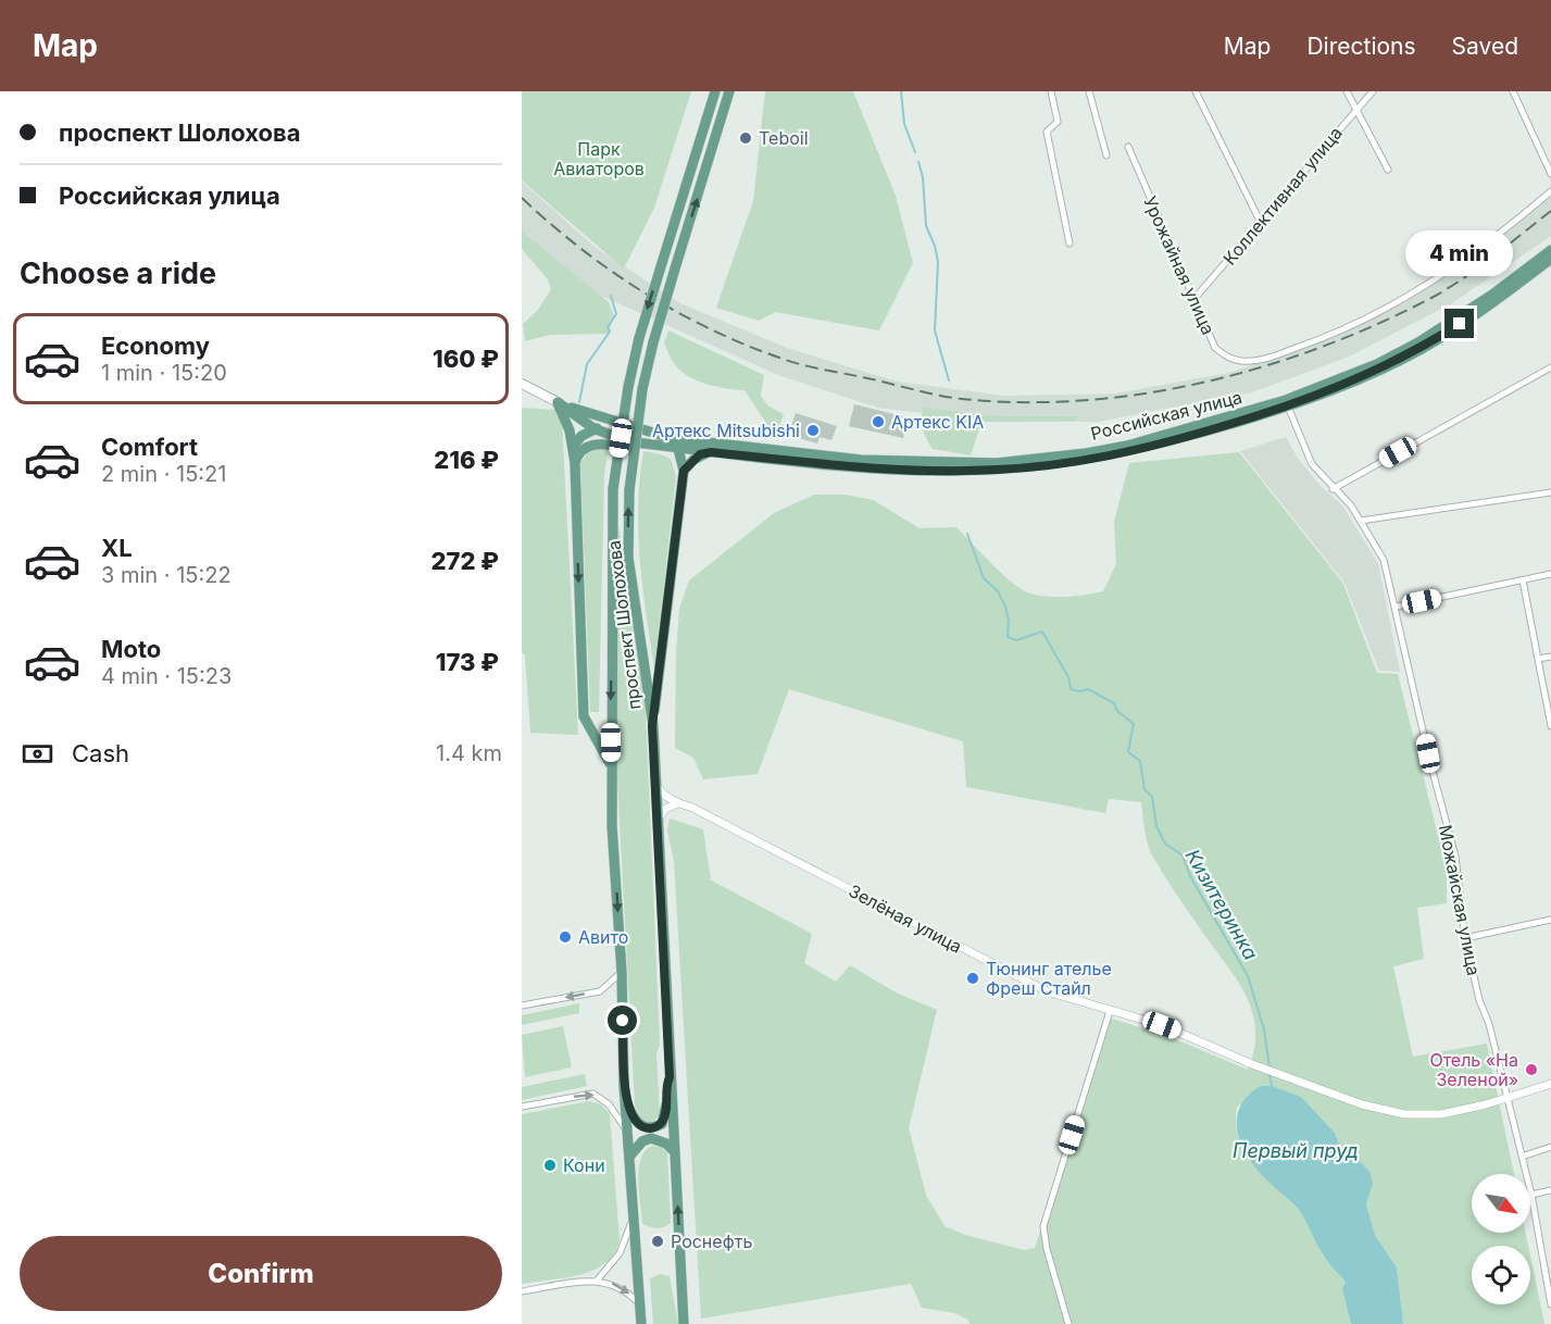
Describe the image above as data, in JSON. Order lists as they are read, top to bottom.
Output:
{
  "streets": {
    "main road": ["Российская улица", "проспект Шолохова"],
    "street": [
      "Коллективная улица",
      "Урожайная улица",
      "Можайская улица",
      "Зелёная улица"
    ]
  },
  "crossings": [
    ["Коллективная улица", "Урожайная улица"],
    ["Российская улица", "Можайская улица"],
    ["проспект Шолохова", "Зелёная улица"],
    ["Можайская улица", "Зелёная улица"]
  ],
  "water": ["Кизитеринка", "Первый пруд"],
  "parks": ["Парк Авиаторов"],
  "places": [
    "Teboil",
    "Артекс KIA",
    "Артекс Mitsubishi",
    "Авито",
    "Тюнинг ателье Фреш Стайл",
    "Отель «На Зеленой»",
    "Кони",
    "Роснефть"
  ],
  "north": "bottom right",
  "page": {
    "header": "Map",
    "nav": ["Map", "Directions", "Saved"],
    "banner": ["проспект Шолохова", "Российская улица"],
    "bubble": "4 min",
    "heading": "Choose a ride",
    "list": [
      {
        "name": "Economy",
        "note": "1 min · 15:20",
        "value": "160 ₽"
      },
      {
        "name": "Comfort",
        "note": "2 min · 15:21",
        "value": "216 ₽"
      },
      {
        "name": "XL",
        "note": "3 min · 15:22",
        "value": "272 ₽"
      },
      {
        "name": "Moto",
        "note": "4 min · 15:23",
        "value": "173 ₽"
      }
    ],
    "pay": ["Cash", "1.4 km"],
    "buttons": "Confirm"
  }
}
